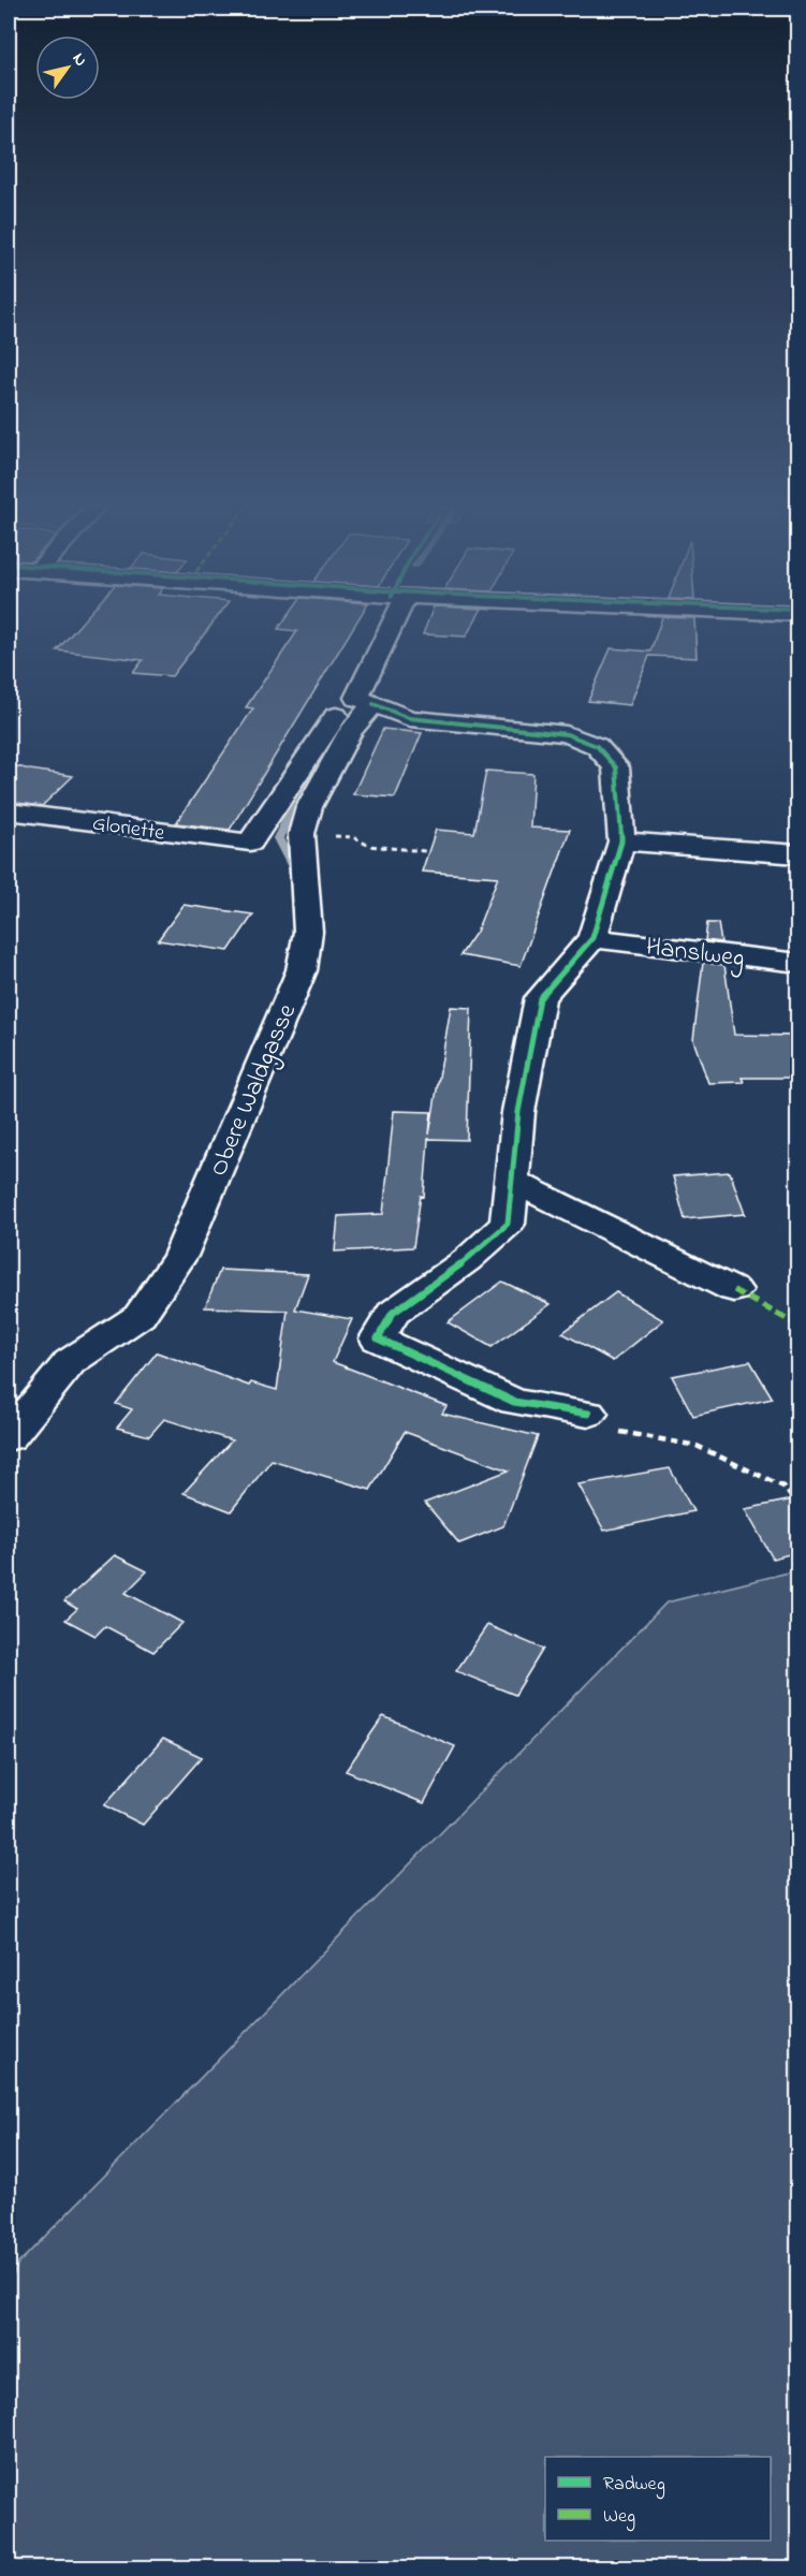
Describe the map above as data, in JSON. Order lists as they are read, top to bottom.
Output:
{
  "streets": {
    "street": ["Gloriette", "Hanslweg", "Obere Waldgasse"]
  },
  "crossings": [
    ["Gloriette", "Obere Waldgasse"]
  ],
  "legend": ["Radweg", "Weg"],
  "north": "top right"
}
